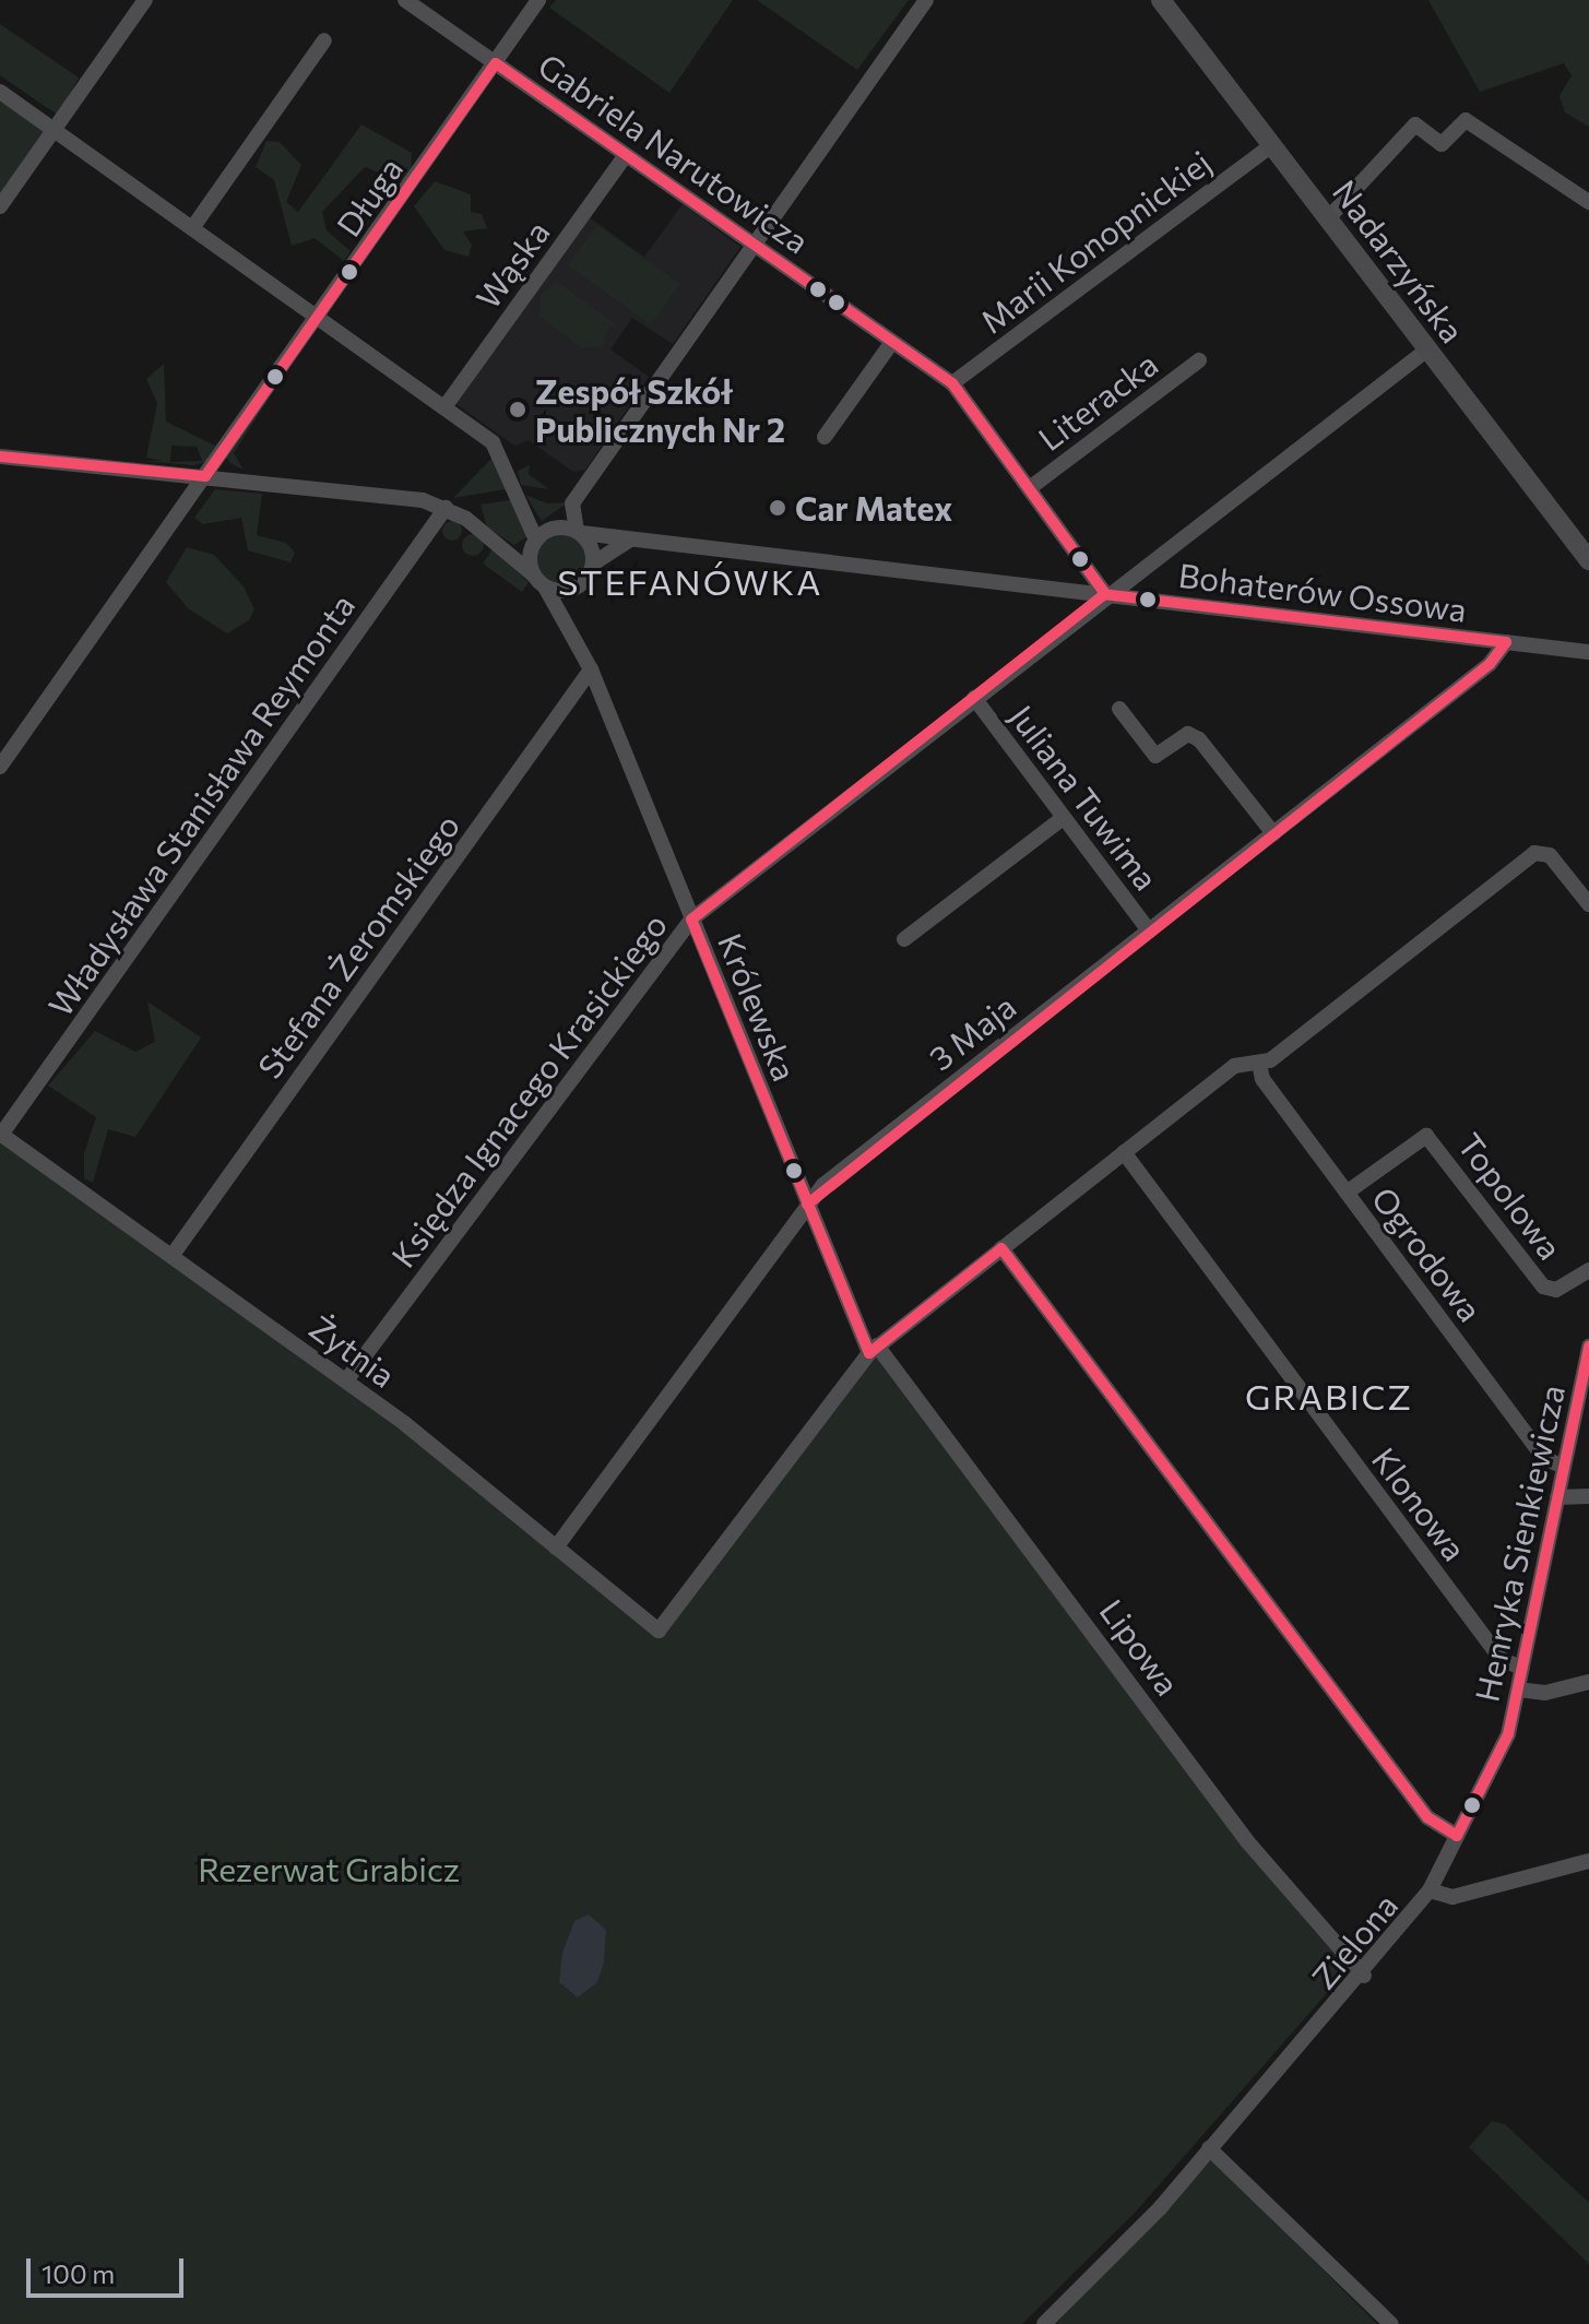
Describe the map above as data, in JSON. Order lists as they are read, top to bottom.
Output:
{
  "streets": {
    "main road": ["Nadarzyńska"],
    "street": [
      "Gabriela Narutowicza",
      "Długa",
      "Marii Konopnickiej",
      "Wąska",
      "Literacka",
      "Bohaterów Ossowa",
      "Juliana Tuwima",
      "Władysława Stanisława Reymonta",
      "Stefana Żeromskiego",
      "Królewska",
      "3 Maja",
      "Księdza Ignacego Krasickiego",
      "Topolowa",
      "Ogrodowa",
      "Żytnia",
      "Klonowa",
      "Henryka Sienkiewicza",
      "Lipowa",
      "Zielona"
    ]
  },
  "crossings": [
    ["Gabriela Narutowicza", "Długa"],
    ["Gabriela Narutowicza", "Marii Konopnickiej"],
    ["Gabriela Narutowicza", "Wąska"],
    ["Gabriela Narutowicza", "Literacka"],
    ["Gabriela Narutowicza", "Bohaterów Ossowa"],
    ["Gabriela Narutowicza", "Księdza Ignacego Krasickiego"],
    ["Marii Konopnickiej", "Nadarzyńska"],
    ["Nadarzyńska", "Księdza Ignacego Krasickiego"],
    ["Bohaterów Ossowa", "Królewska"],
    ["Bohaterów Ossowa", "3 Maja"],
    ["Bohaterów Ossowa", "Księdza Ignacego Krasickiego"],
    ["Juliana Tuwima", "3 Maja"],
    ["Juliana Tuwima", "Księdza Ignacego Krasickiego"],
    ["Władysława Stanisława Reymonta", "Żytnia"],
    ["Stefana Żeromskiego", "Królewska"],
    ["Stefana Żeromskiego", "Żytnia"],
    ["Królewska", "3 Maja"],
    ["Królewska", "Księdza Ignacego Krasickiego"],
    ["Królewska", "Żytnia"],
    ["Królewska", "Lipowa"],
    ["3 Maja", "Żytnia"],
    ["Księdza Ignacego Krasickiego", "Żytnia"],
    ["Topolowa", "Ogrodowa"],
    ["Ogrodowa", "Henryka Sienkiewicza"],
    ["Żytnia", "Lipowa"],
    ["Klonowa", "Henryka Sienkiewicza"],
    ["Henryka Sienkiewicza", "Zielona"],
    ["Lipowa", "Zielona"]
  ],
  "districts": ["STEFANÓWKA", "GRABICZ"],
  "parks": ["Rezerwat Grabicz"],
  "places": ["Zespół Szkół Publicznych Nr 2", "Car Matex"],
  "scale_bar": "100 m"
}
